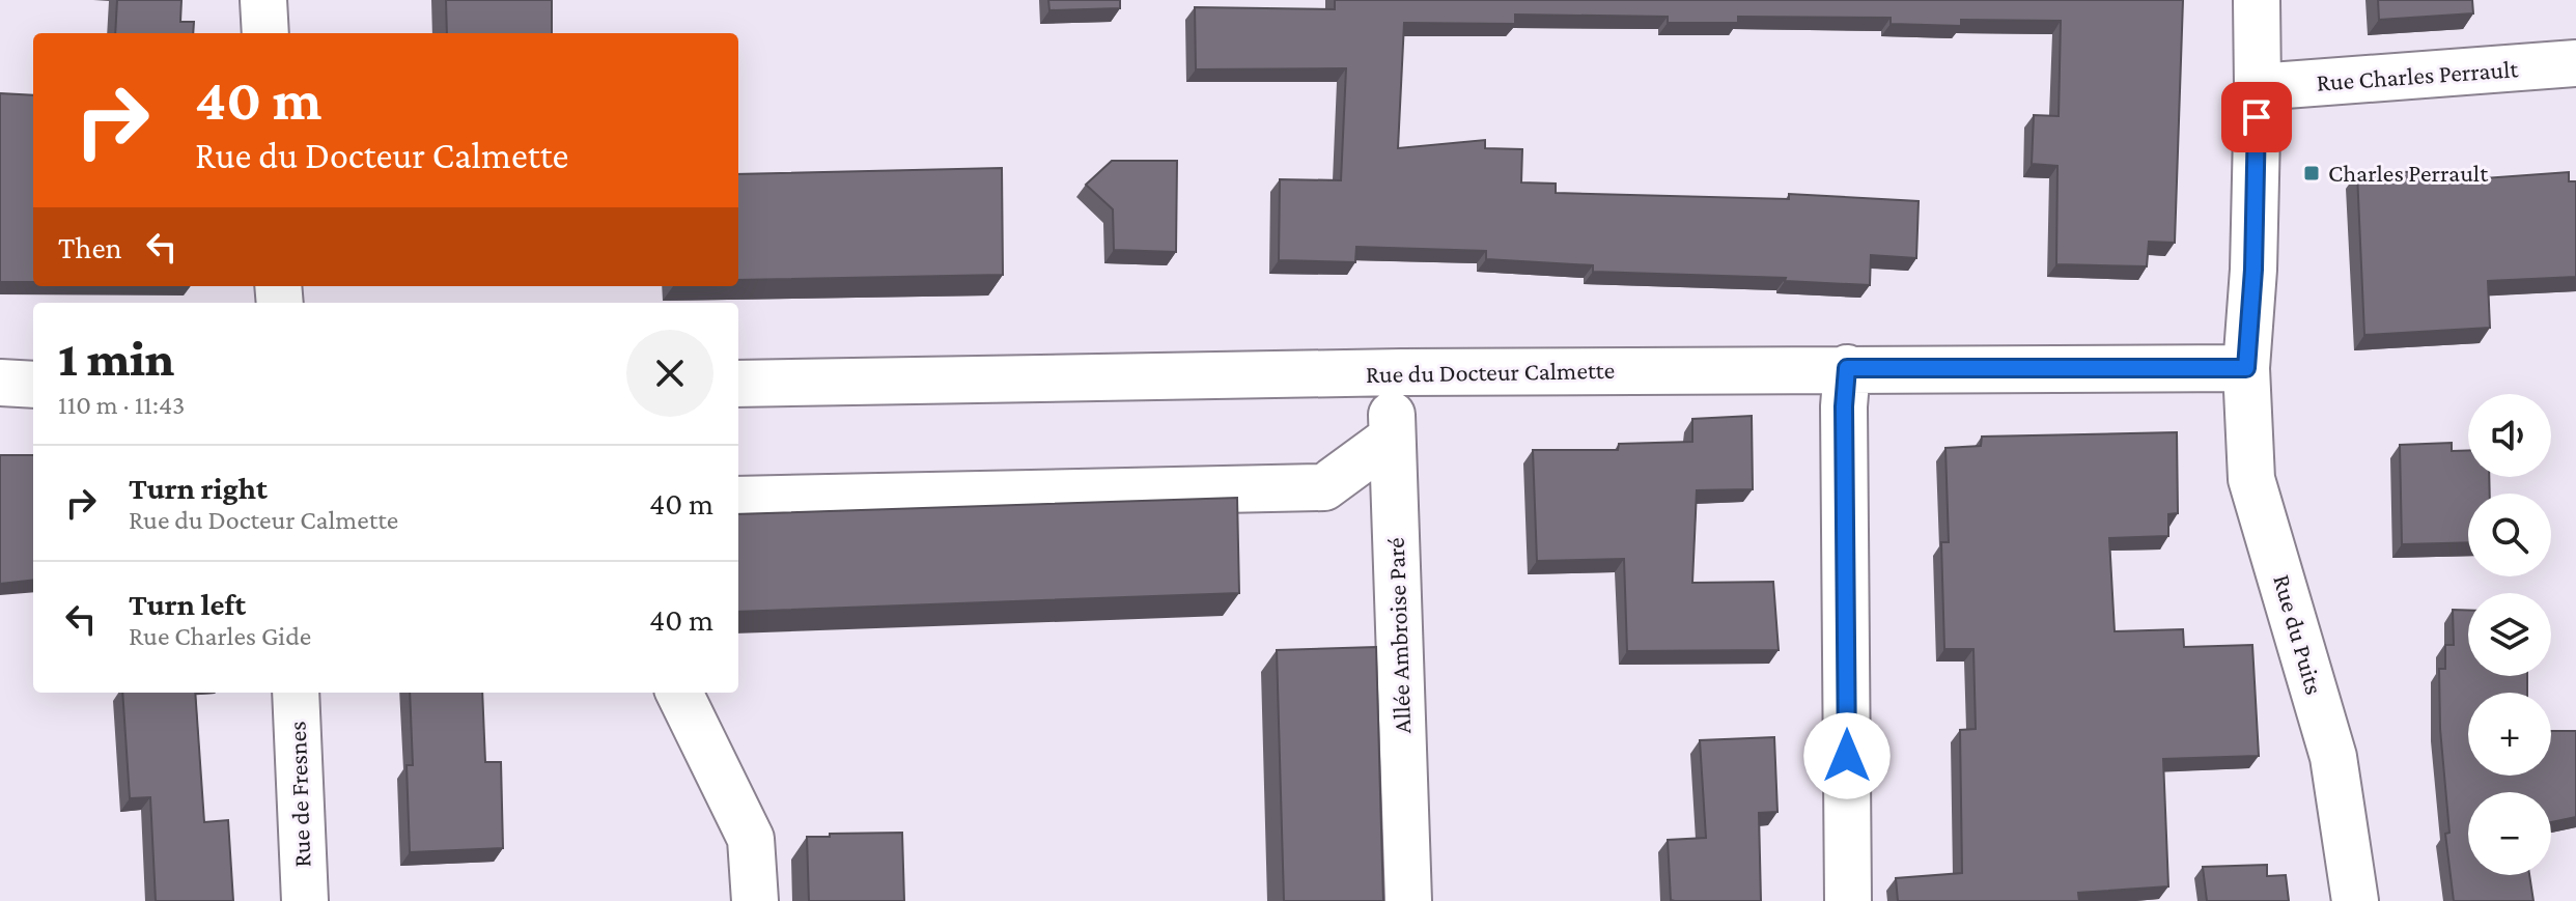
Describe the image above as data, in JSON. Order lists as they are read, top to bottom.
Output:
{
  "streets": {
    "street": [
      "Rue Charles Perrault",
      "Rue du Docteur Calmette",
      "Rue du Puits",
      "Allée Ambroise Paré",
      "Rue de Fresnes"
    ]
  },
  "crossings": [
    ["Rue Charles Perrault", "Rue du Puits"],
    ["Rue du Docteur Calmette", "Rue du Puits"],
    ["Rue du Docteur Calmette", "Allée Ambroise Paré"]
  ],
  "places": {
    "transit": ["Charles Perrault"]
  },
  "page": {
    "turn": ["40 m", "Rue du Docteur Calmette"],
    "then": "Then",
    "heading": ["1 min", "110 m · 11:43"],
    "map_buttons": ["+", "−"],
    "list": [
      {
        "name": "Turn right",
        "note": "Rue du Docteur Calmette",
        "value": "40 m"
      },
      {
        "name": "Turn left",
        "note": "Rue Charles Gide",
        "value": "40 m"
      }
    ]
  }
}
